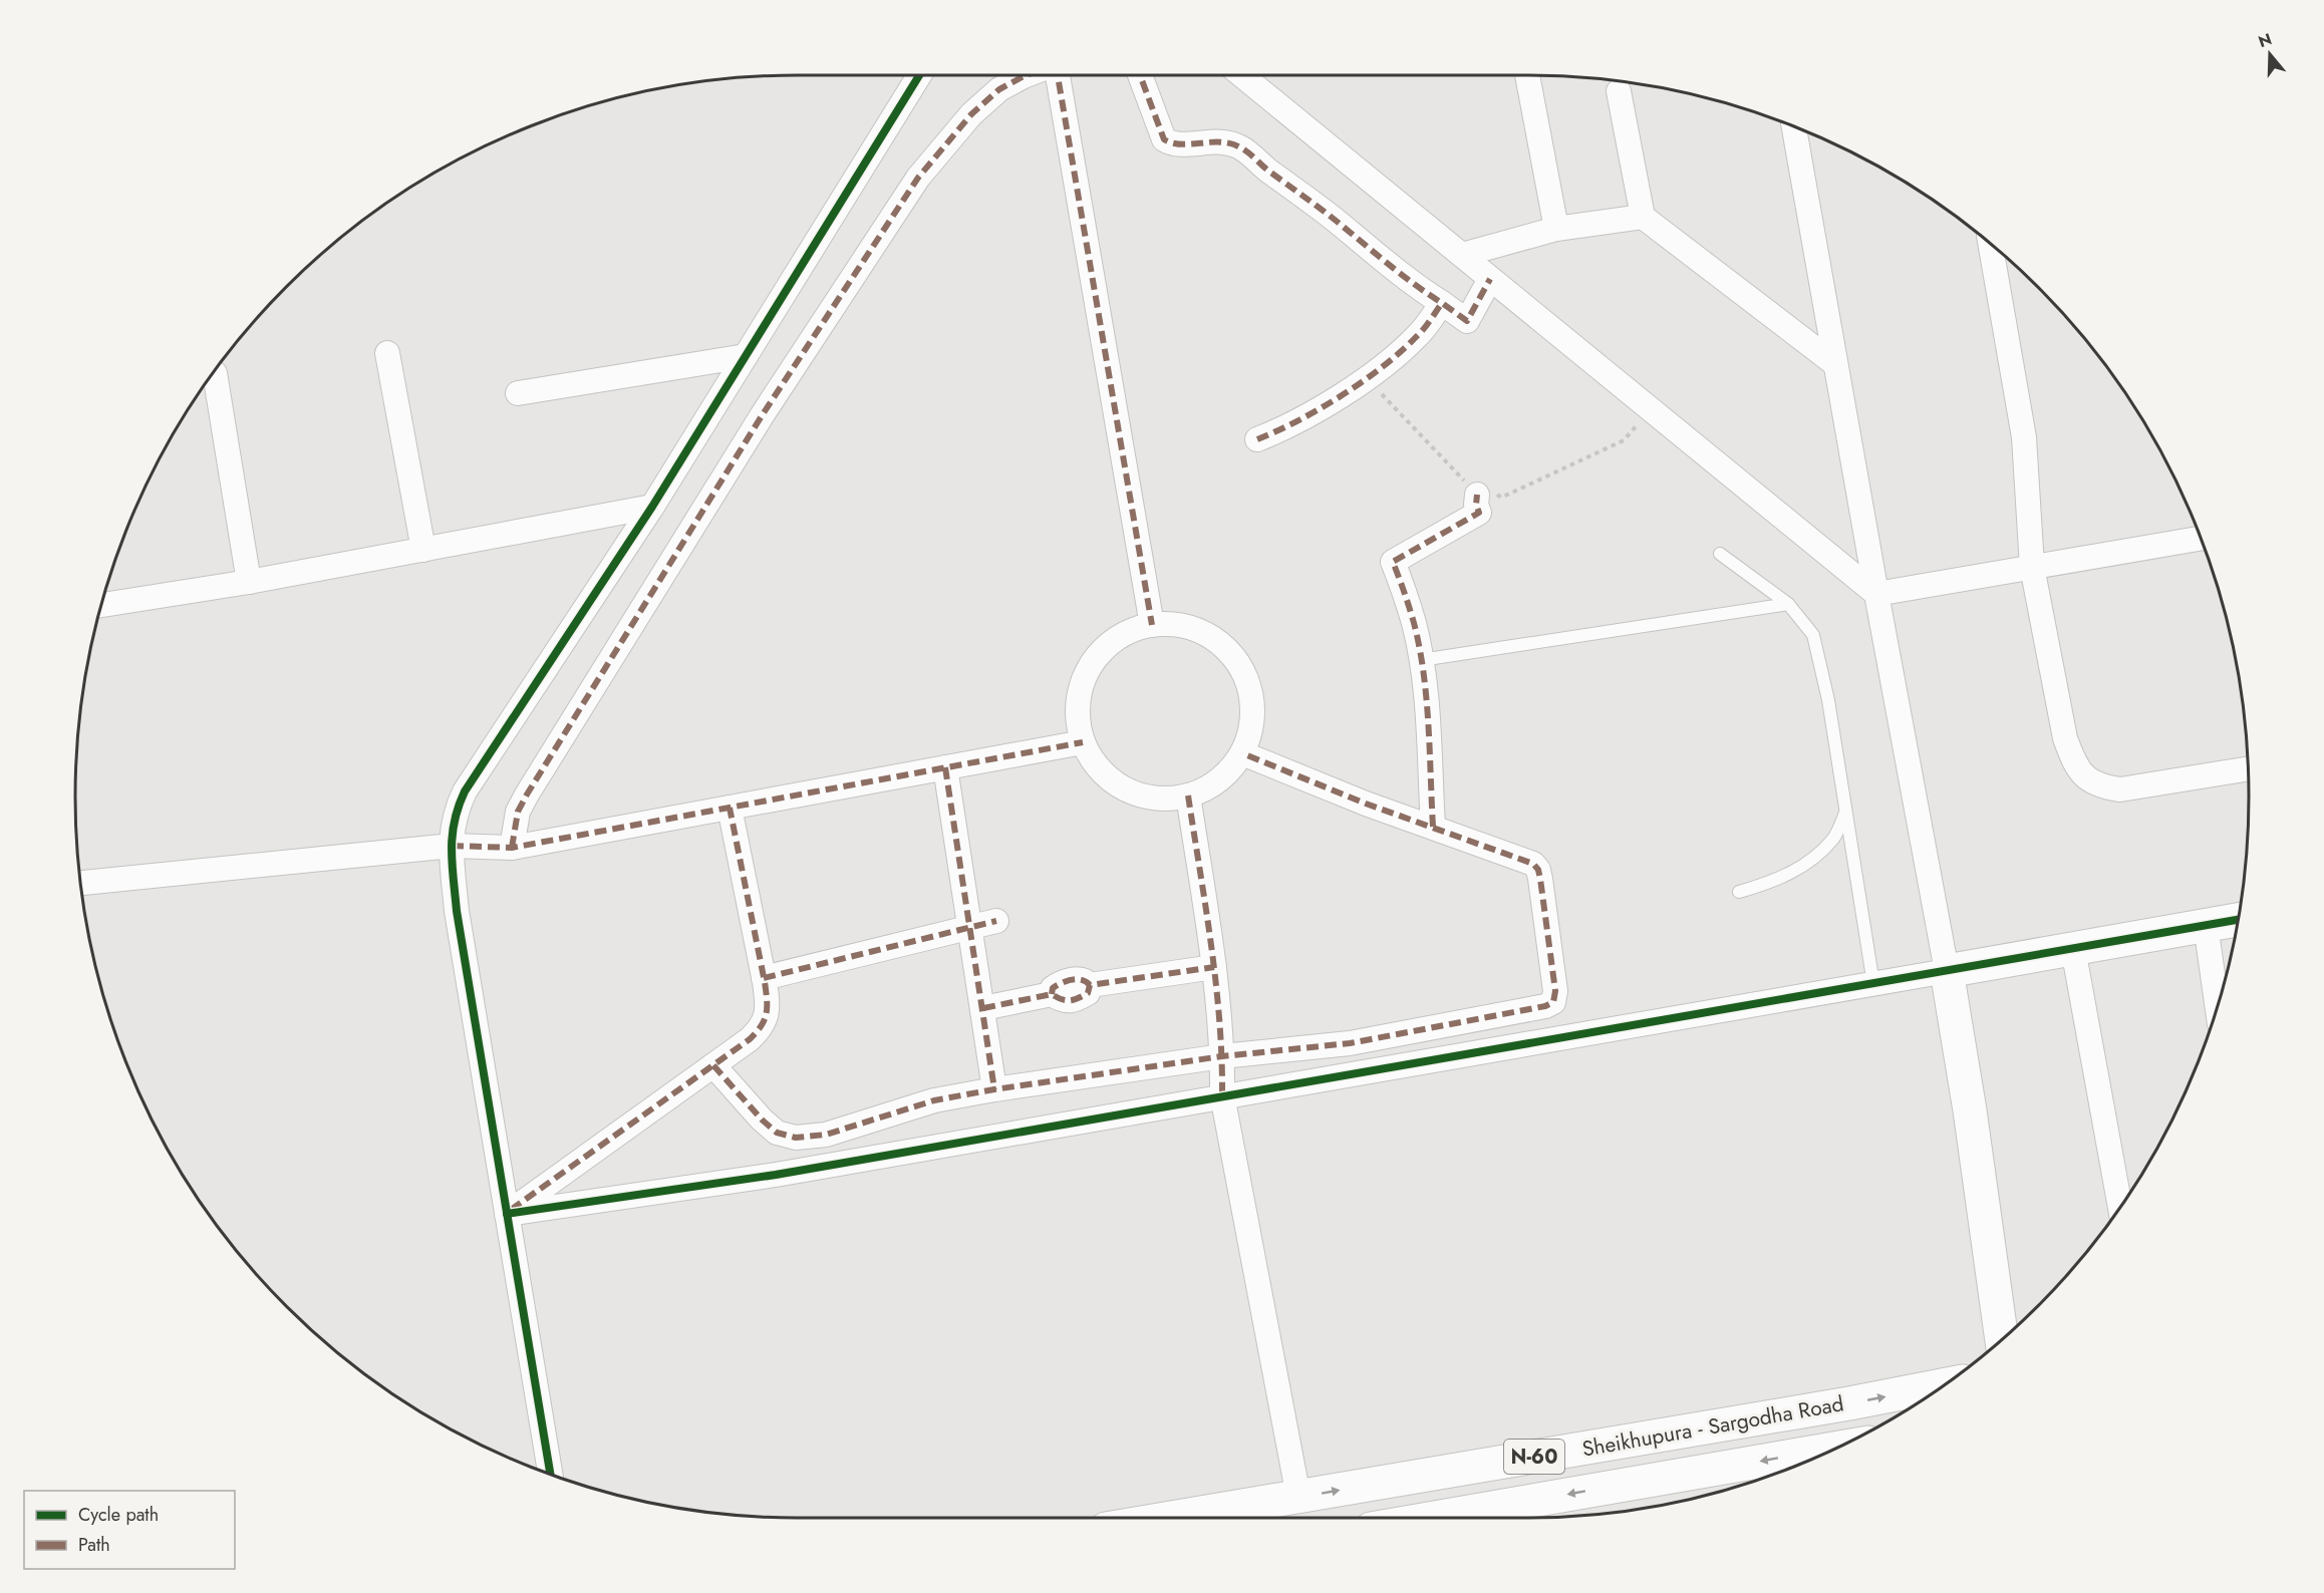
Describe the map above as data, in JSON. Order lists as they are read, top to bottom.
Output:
{
  "streets": {
    "main road": ["Sheikhupura - Sargodha Road", "N-60"]
  },
  "legend": ["Cycle path", "Path"],
  "north": "top"
}
